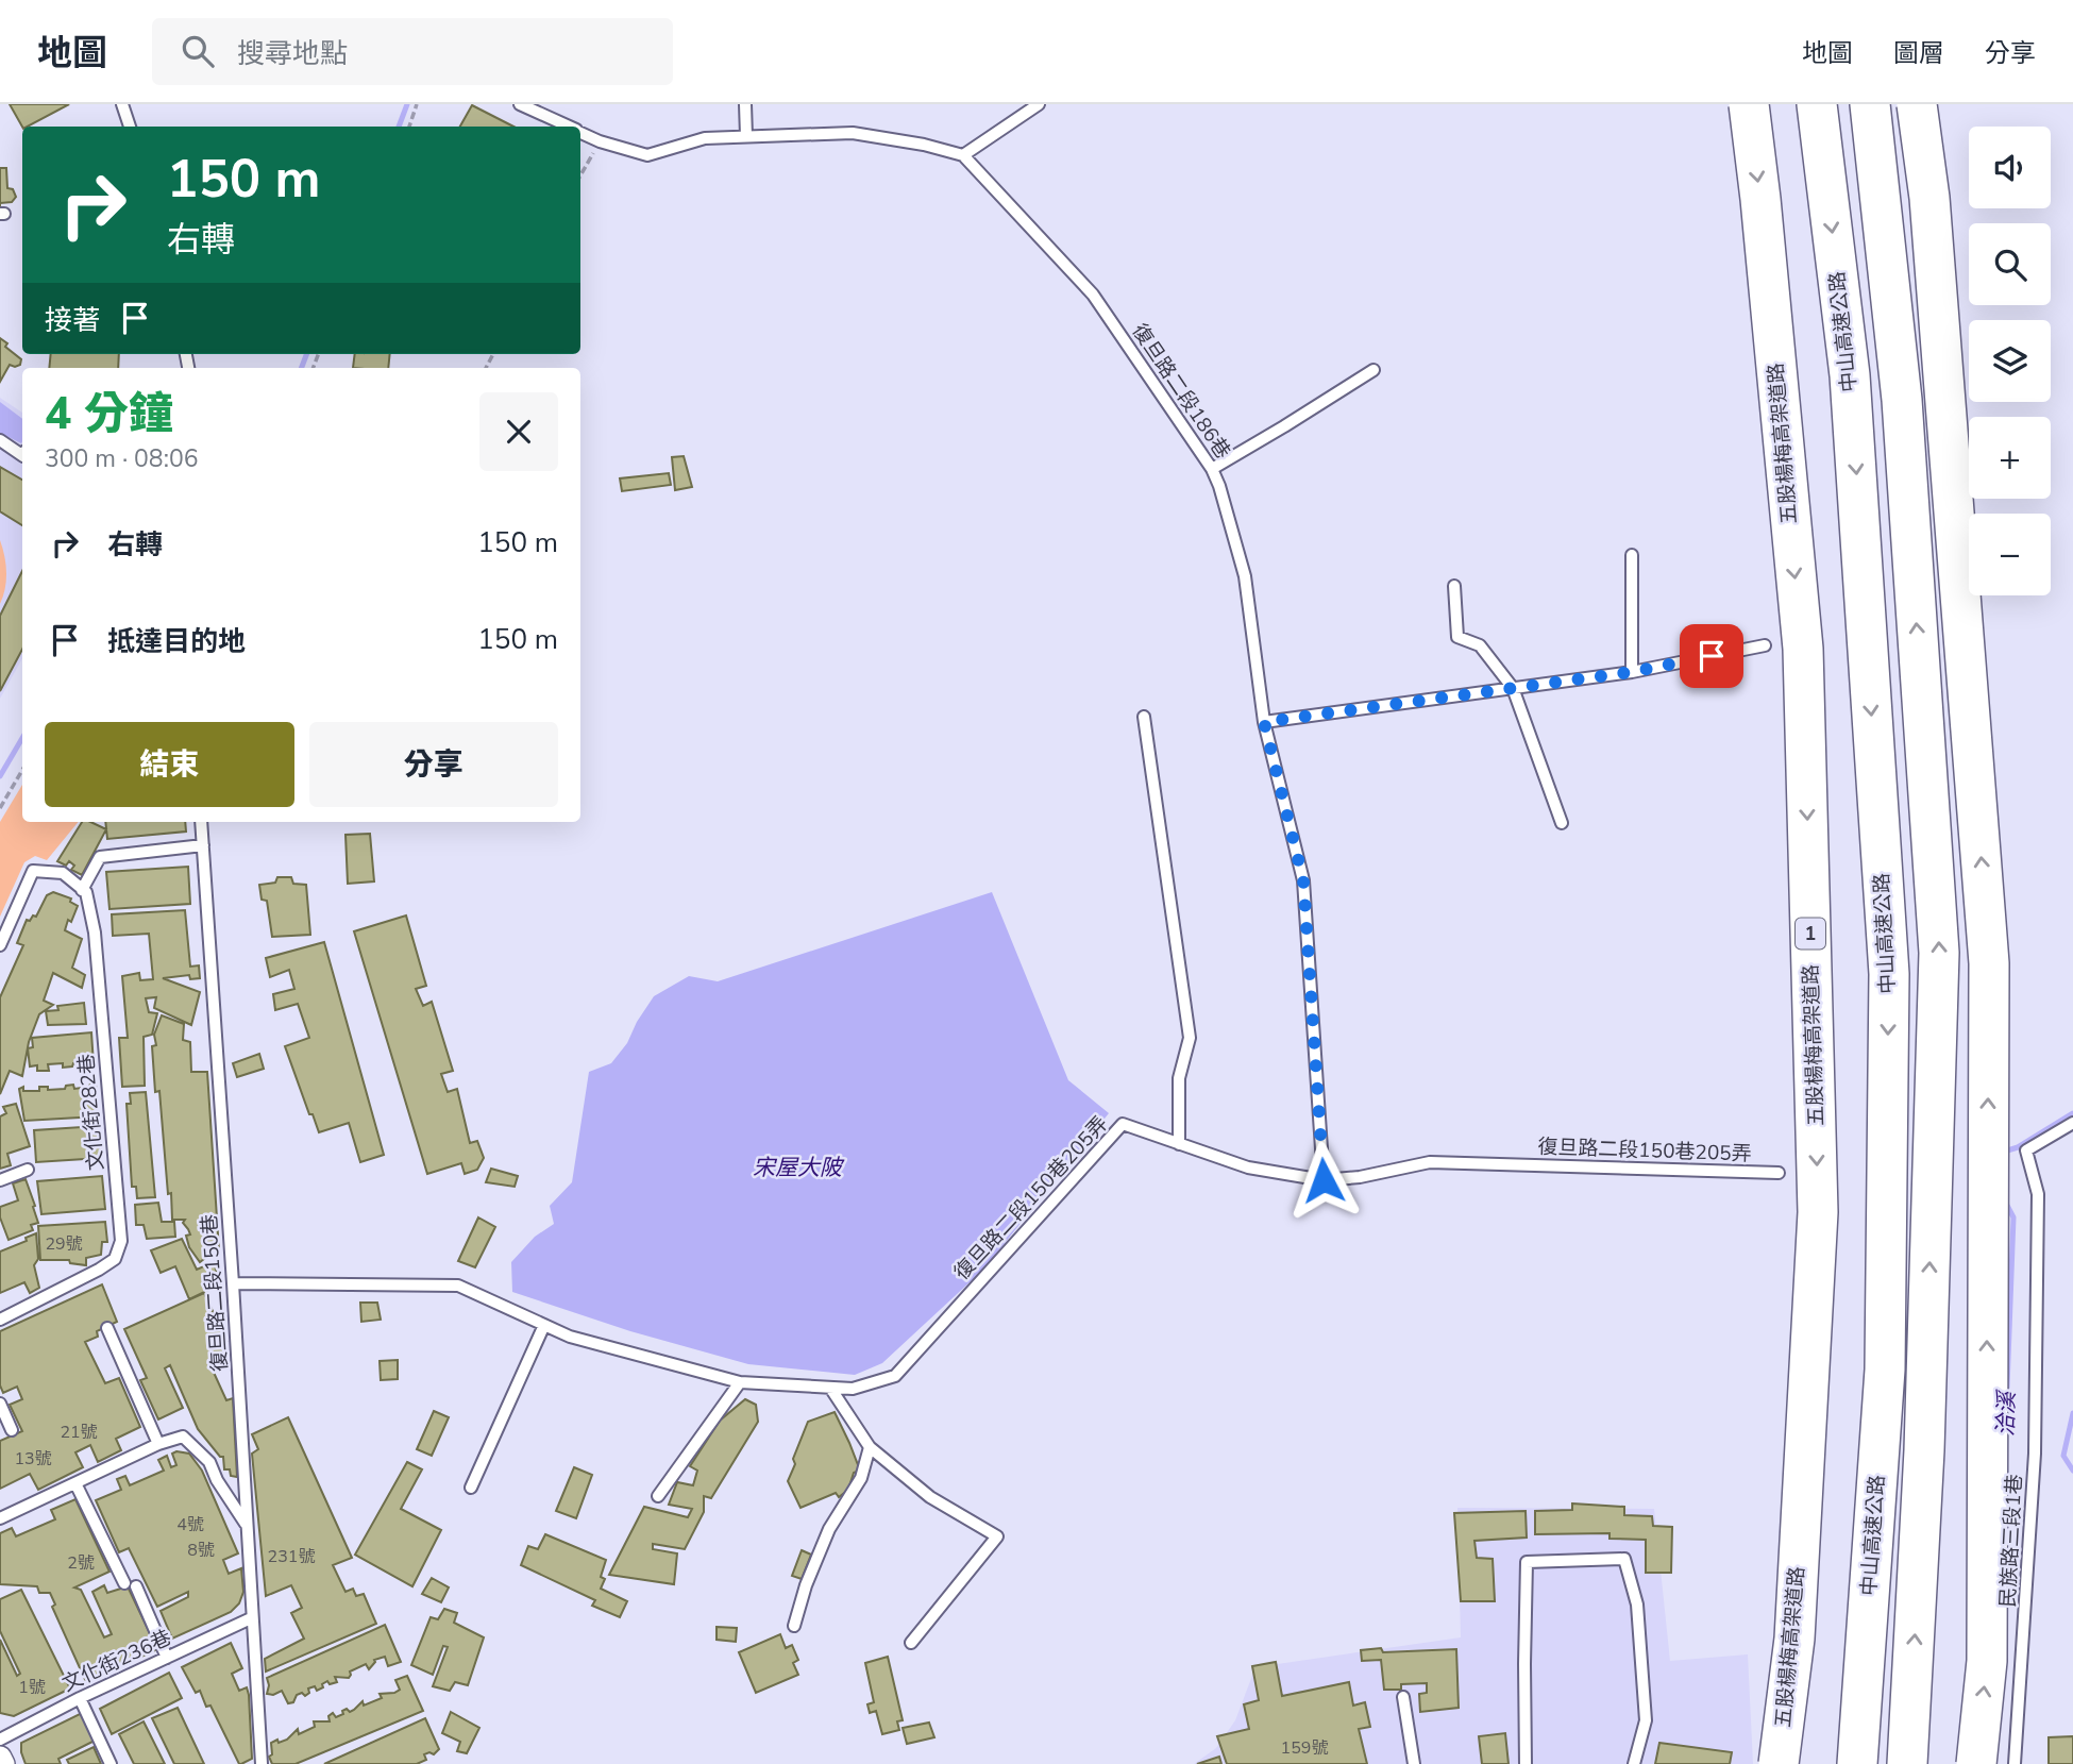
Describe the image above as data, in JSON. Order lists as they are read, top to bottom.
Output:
{
  "streets": {
    "highway": ["中山高速公路", "五股楊梅高架道路", "1"],
    "lane": [
      "復旦路二段186巷",
      "文化街282巷",
      "復旦路二段150巷205弄",
      "復旦路二段150巷",
      "民族路三段1巷",
      "文化街236巷"
    ]
  },
  "crossings": [
    ["復旦路二段186巷", "復旦路二段150巷205弄"],
    ["復旦路二段150巷205弄", "復旦路二段150巷"],
    ["復旦路二段150巷", "文化街236巷"]
  ],
  "water": ["宋屋大陂", "洽溪"],
  "house_numbers": [
    "29號",
    "21號",
    "13號",
    "4號",
    "8號",
    "231號",
    "2號",
    "1號",
    "159號"
  ],
  "page": {
    "header": "地圖",
    "search": "搜尋地點",
    "nav": ["地圖", "圖層", "分享"],
    "map_buttons": ["+", "−"],
    "turn": ["150 m", "右轉"],
    "then": "接著",
    "heading": ["4 分鐘", "300 m · 08:06"],
    "list": [
      {
        "name": "右轉",
        "value": "150 m"
      },
      {
        "name": "抵達目的地",
        "value": "150 m"
      }
    ],
    "buttons": ["結束", "分享"]
  }
}
